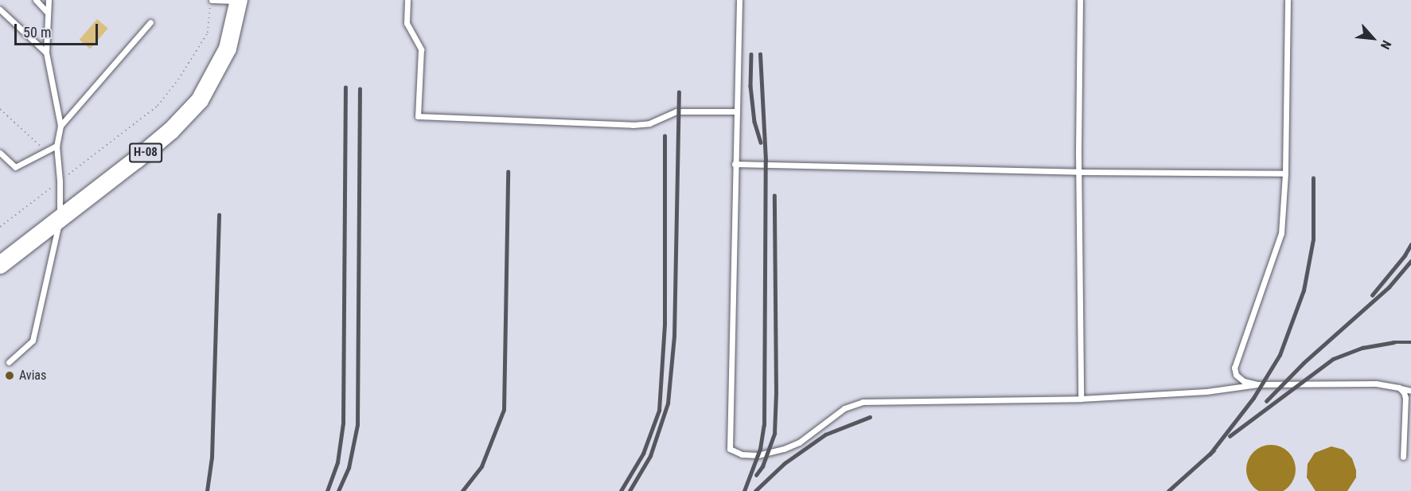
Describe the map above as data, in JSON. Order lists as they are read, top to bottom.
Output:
{
  "streets": {
    "main road": ["Н-08"]
  },
  "places": ["Avias"],
  "scale_bar": "50 m",
  "north": "bottom right"
}
